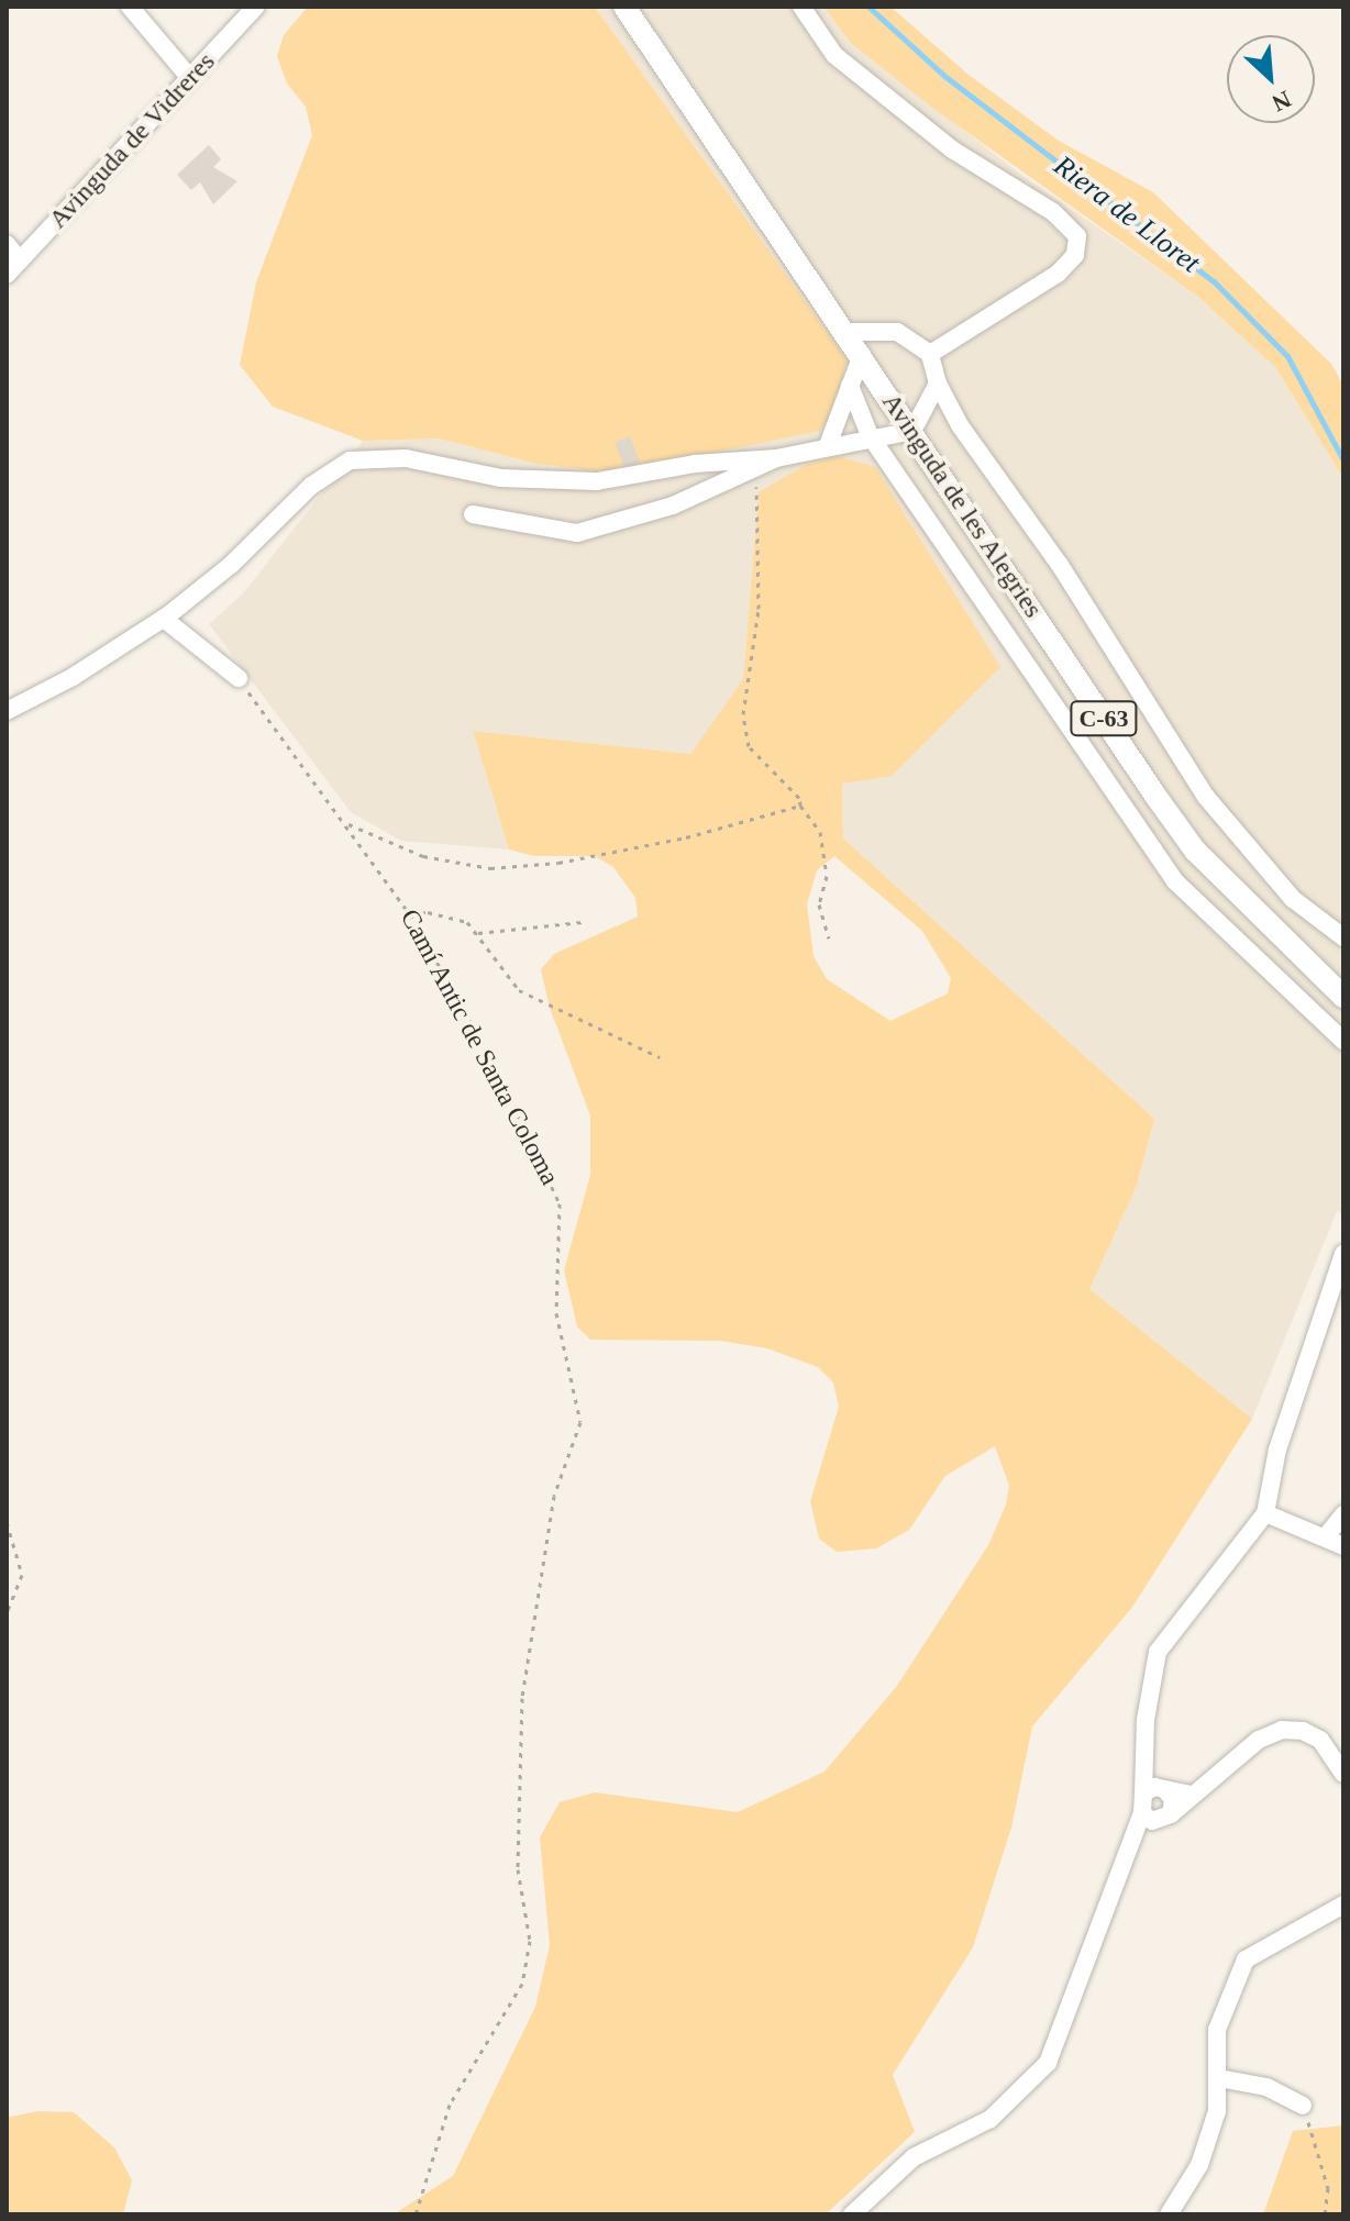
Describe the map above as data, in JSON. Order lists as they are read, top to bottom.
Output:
{
  "streets": {
    "main road": ["Avinguda de les Alegries", "C-63"],
    "street": ["Avinguda de Vidreres"],
    "path": ["Camí Antic de Santa Coloma"]
  },
  "water": ["Riera de Lloret"],
  "north": "bottom right"
}
